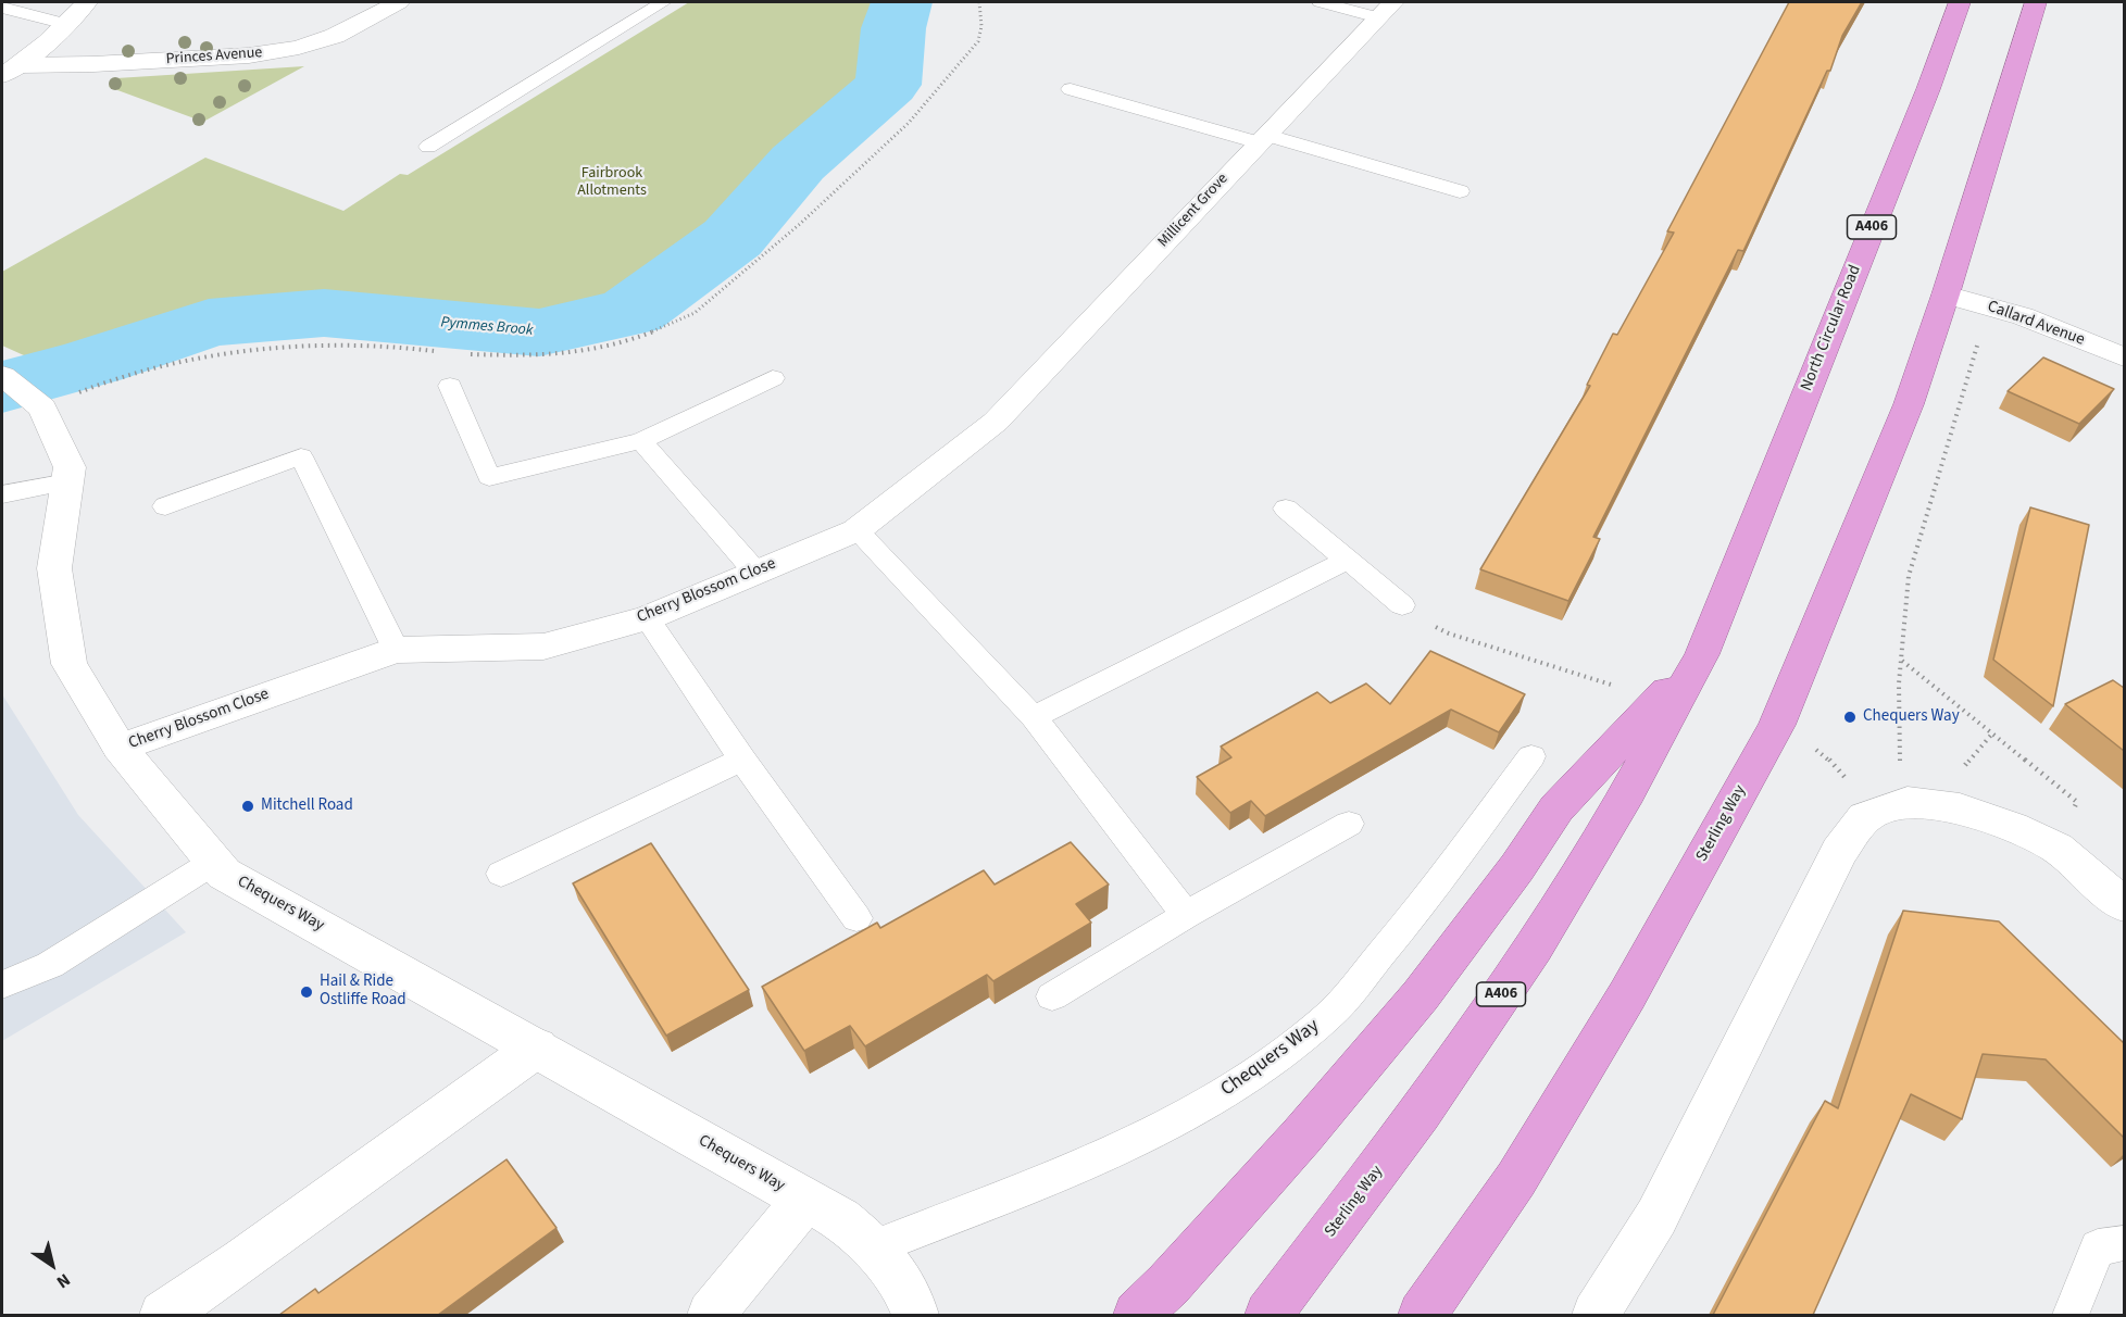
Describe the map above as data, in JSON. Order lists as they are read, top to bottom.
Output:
{
  "streets": {
    "highway": ["A406", "North Circular Road", "Sterling Way"],
    "street": [
      "Princes Avenue",
      "Millicent Grove",
      "Callard Avenue",
      "Cherry Blossom Close",
      "Chequers Way"
    ]
  },
  "crossings": [
    ["Millicent Grove", "Cherry Blossom Close"],
    ["A406", "North Circular Road"],
    ["A406", "Sterling Way"],
    ["Callard Avenue", "Sterling Way"],
    ["North Circular Road", "Sterling Way"],
    ["Cherry Blossom Close", "Chequers Way"]
  ],
  "water": ["Pymmes Brook"],
  "parks": ["Fairbrook Allotments"],
  "places": ["Chequers Way", "Mitchell Road", "Hail & Ride Ostliffe Road"],
  "north": "bottom right"
}
